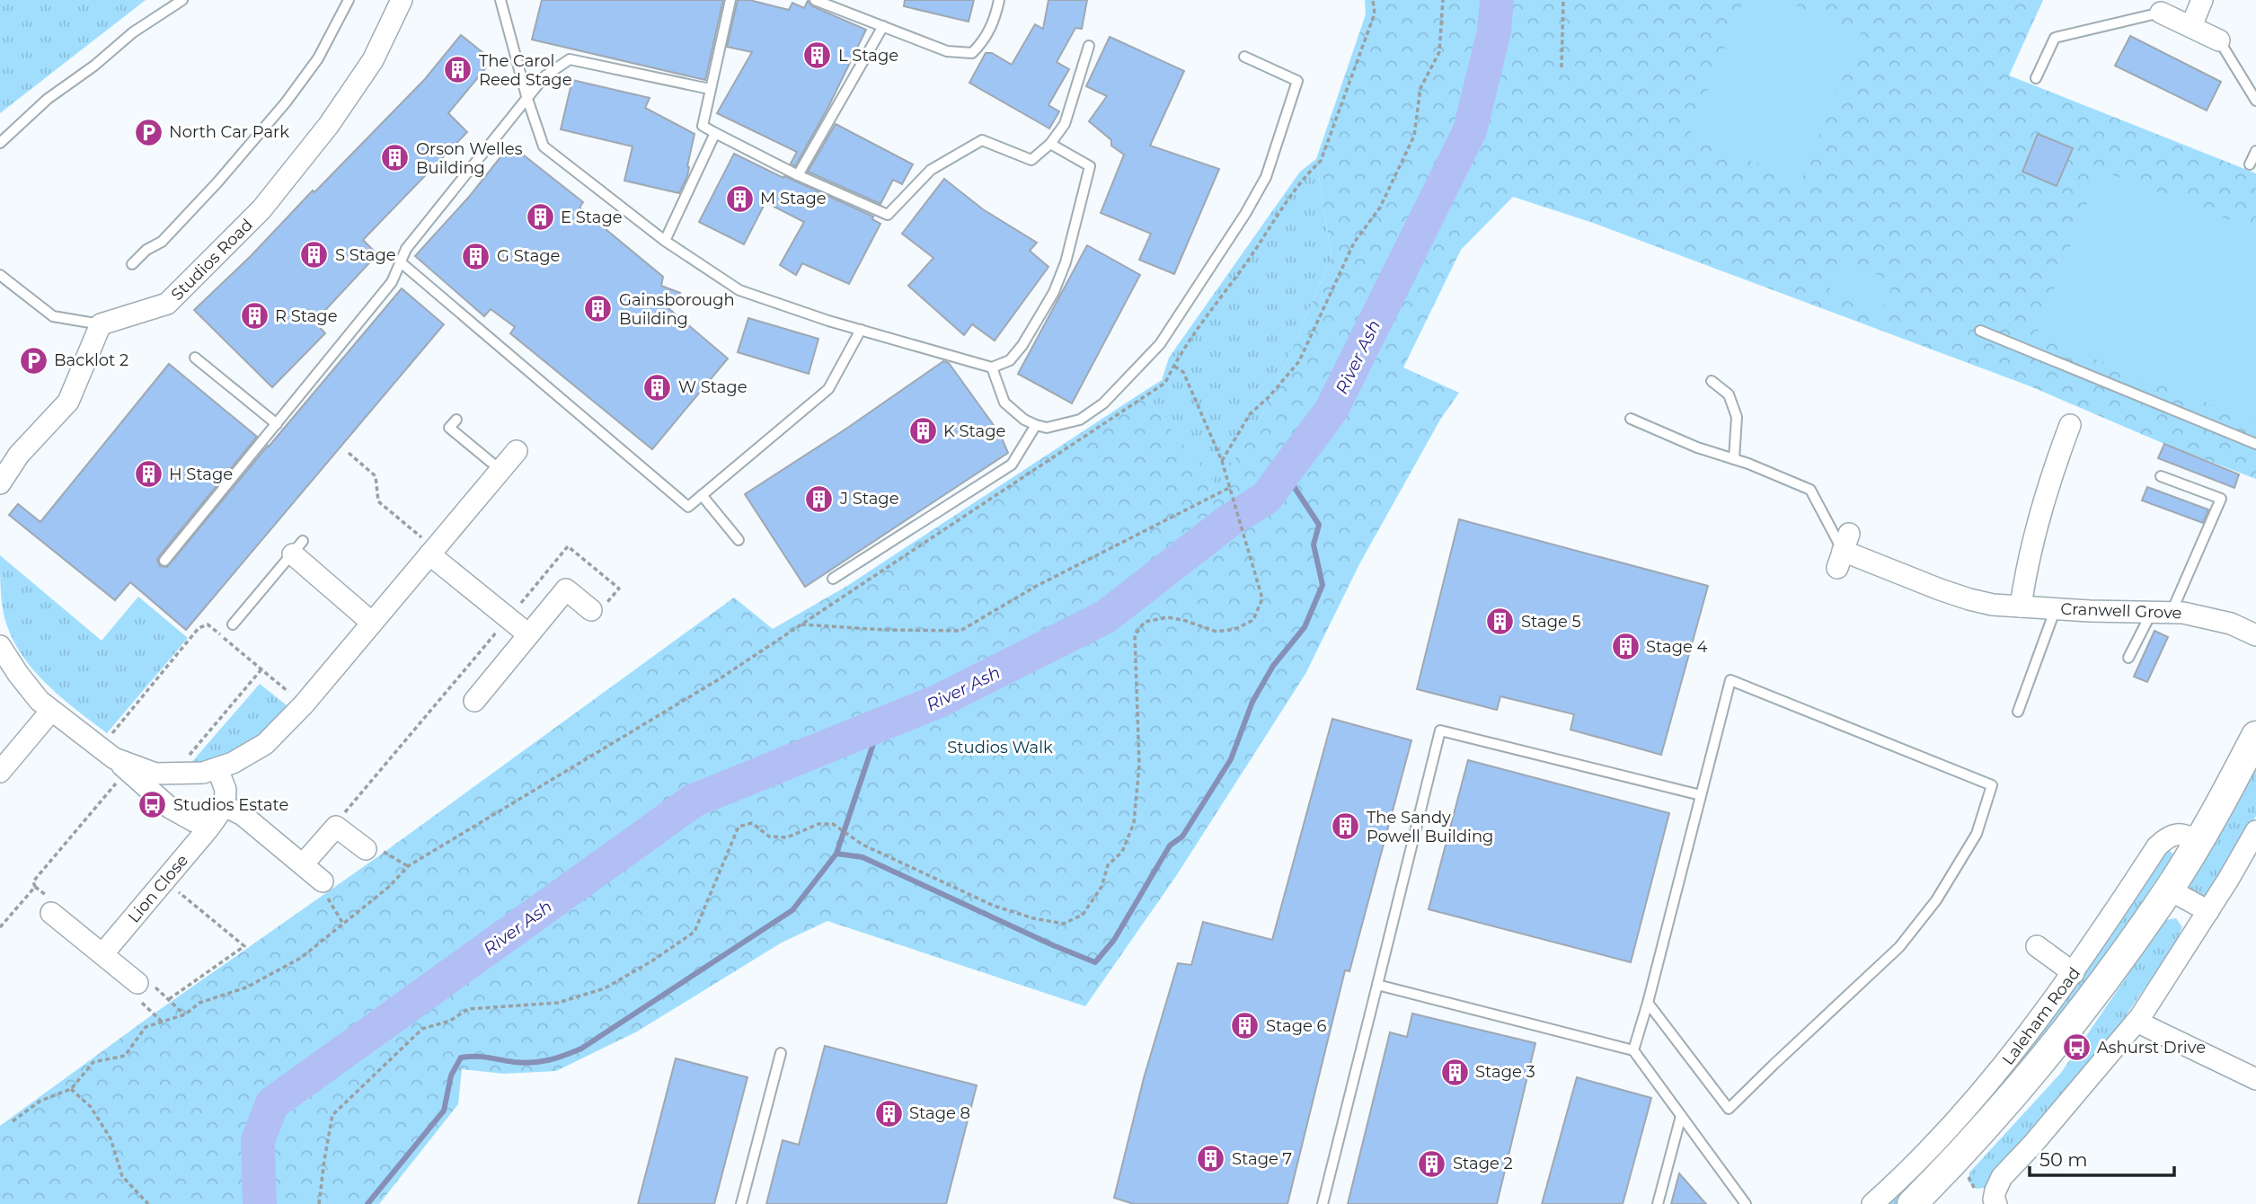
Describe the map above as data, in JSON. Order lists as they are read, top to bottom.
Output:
{
  "streets": {
    "main road": ["Laleham Road"],
    "street": ["Studios Road", "Cranwell Grove", "Lion Close"]
  },
  "water": ["River Ash"],
  "parks": ["Studios Walk"],
  "places": {
    "building": [
      "L Stage",
      "The Carol Reed Stage",
      "Orson Welles Building",
      "M Stage",
      "E Stage",
      "S Stage",
      "G Stage",
      "Gainsborough Building",
      "R Stage",
      "W Stage",
      "K Stage",
      "H Stage",
      "J Stage",
      "Stage 5",
      "Stage 4",
      "The Sandy Powell Building",
      "Stage 6",
      "Stage 3",
      "Stage 8",
      "Stage 7",
      "Stage 2"
    ],
    "parking": ["North Car Park", "Backlot 2"],
    "bus stop": ["Studios Estate", "Ashurst Drive"]
  },
  "scale_bar": "50 m"
}
